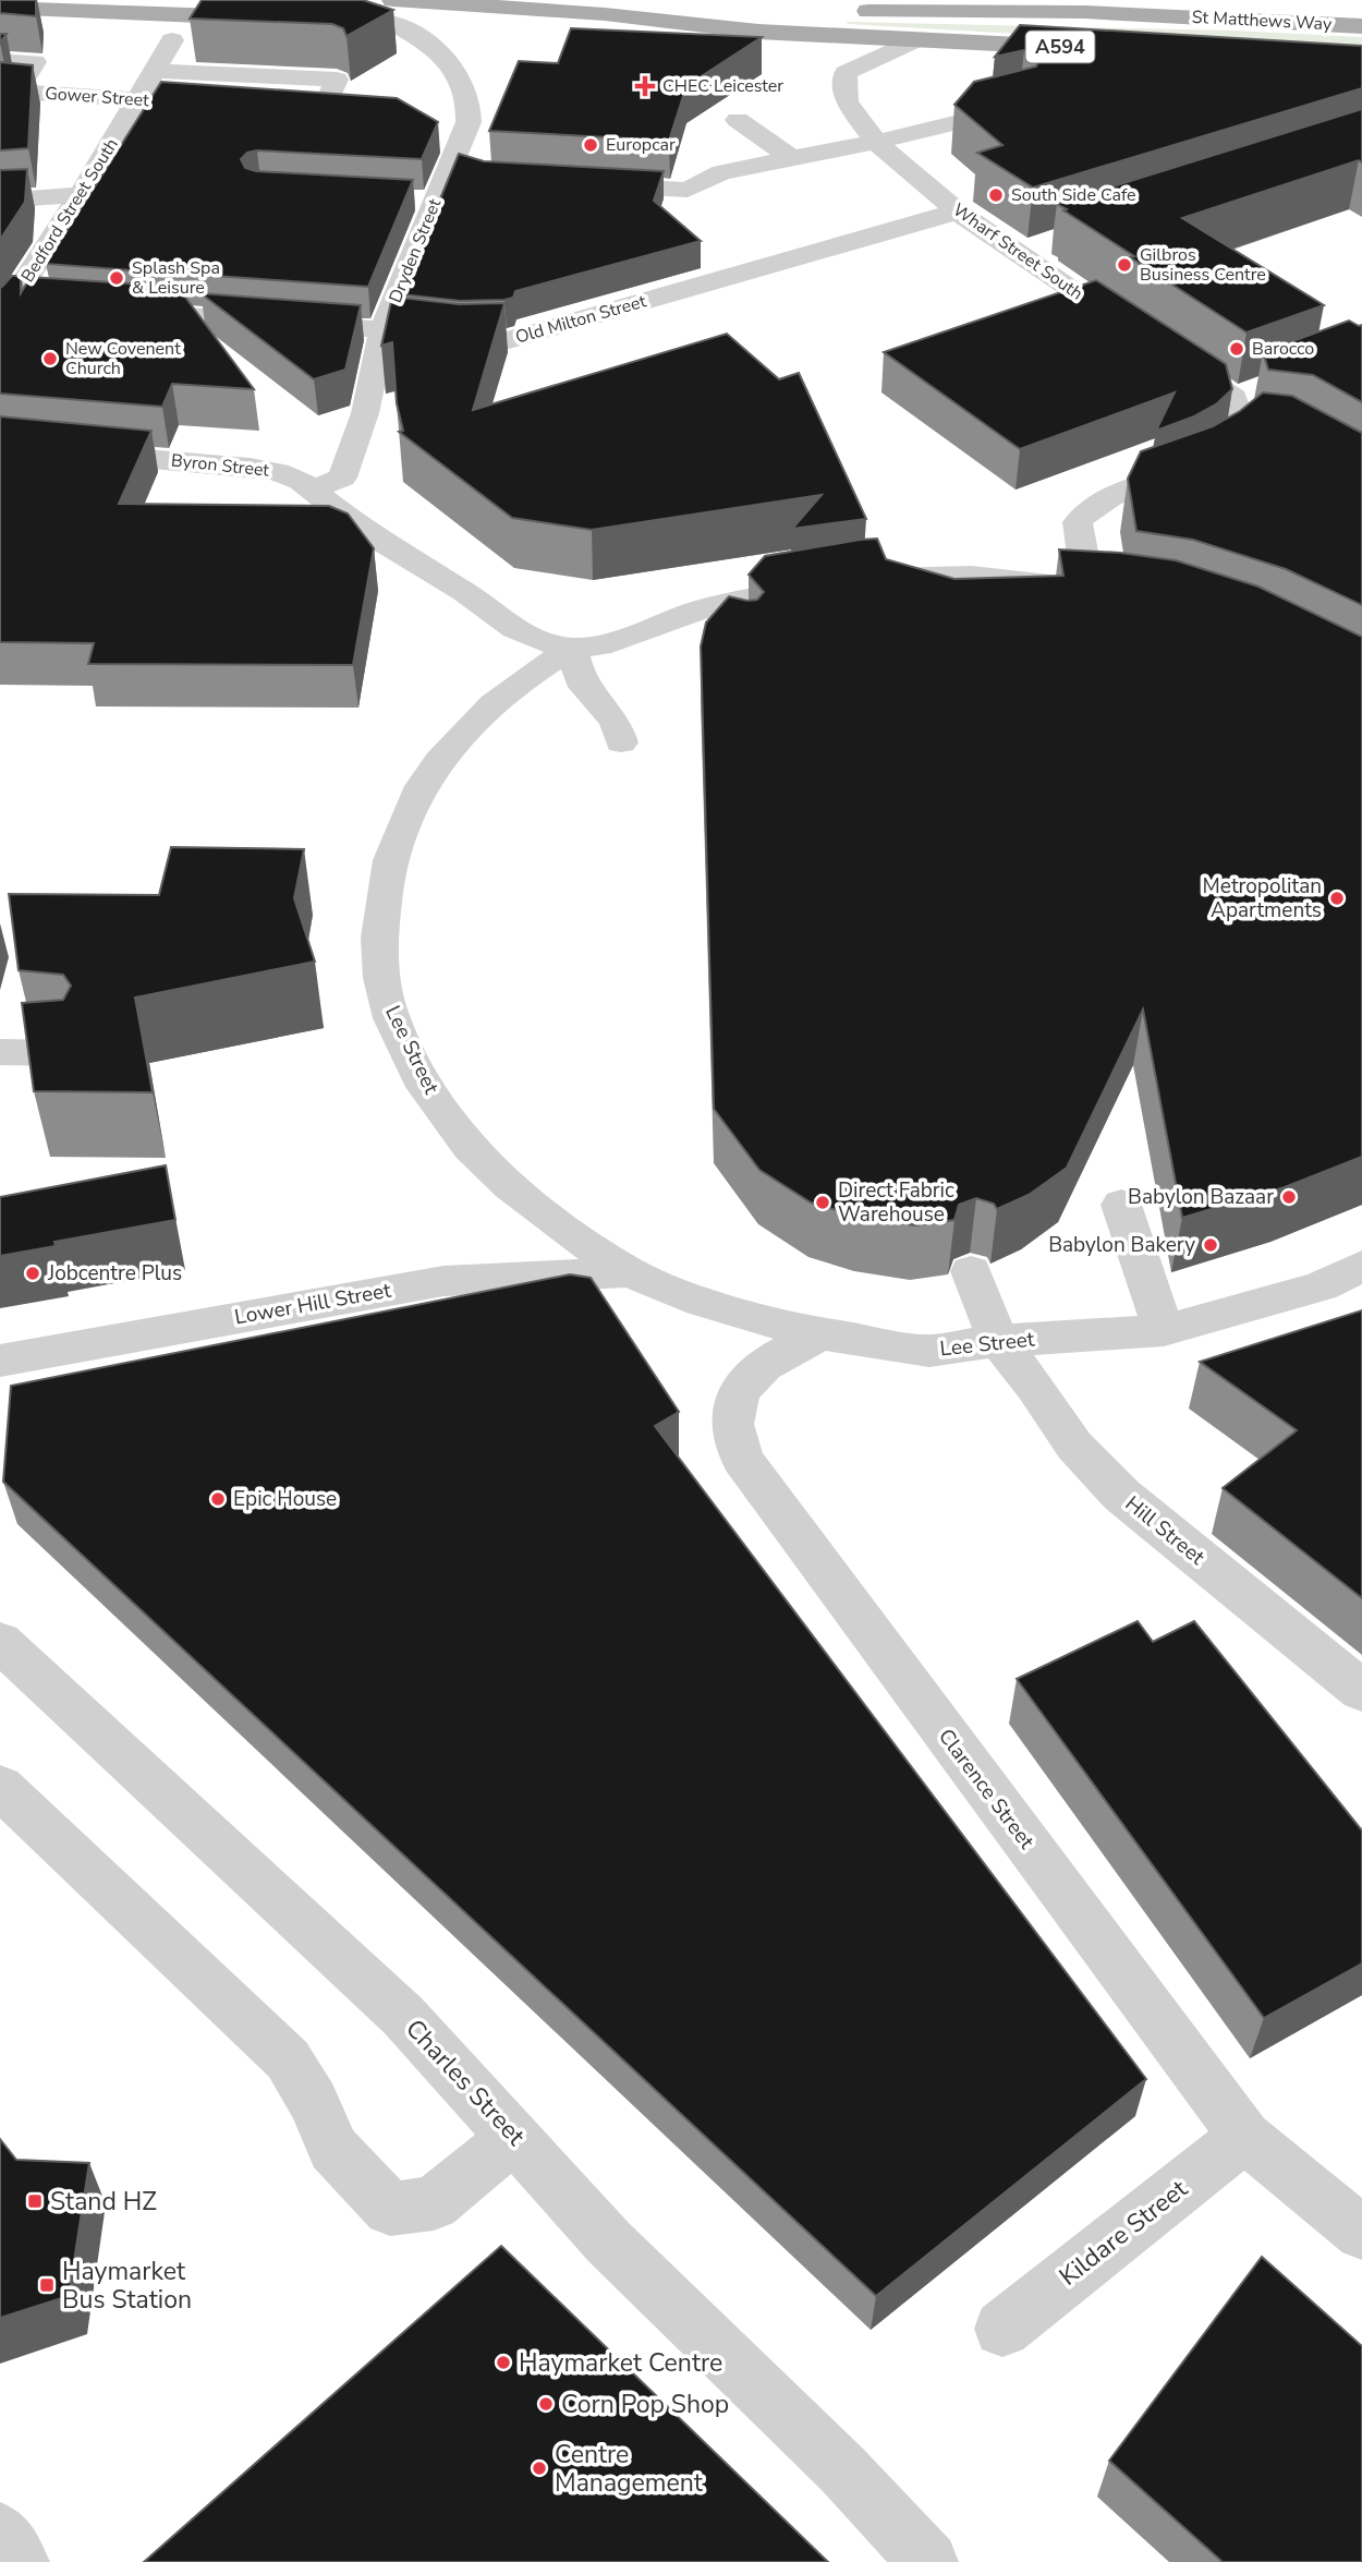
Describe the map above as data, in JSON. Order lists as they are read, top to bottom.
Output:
{
  "streets": {
    "main road": ["St Matthews Way", "A594"],
    "street": [
      "Gower Street",
      "Bedford Street South",
      "Dryden Street",
      "Wharf Street South",
      "Old Milton Street",
      "Byron Street",
      "Lee Street",
      "Lower Hill Street",
      "Hill Street",
      "Clarence Street",
      "Charles Street",
      "Kildare Street"
    ]
  },
  "crossings": [
    ["St Matthews Way", "A594"],
    ["A594", "Dryden Street"],
    ["A594", "Wharf Street South"],
    ["Gower Street", "Bedford Street South"],
    ["Dryden Street", "Old Milton Street"],
    ["Dryden Street", "Byron Street"],
    ["Wharf Street South", "Old Milton Street"],
    ["Byron Street", "Lee Street"],
    ["Lee Street", "Lower Hill Street"],
    ["Lee Street", "Hill Street"],
    ["Lee Street", "Clarence Street"],
    ["Clarence Street", "Kildare Street"]
  ],
  "places": {
    "health": ["CHEC Leicester"],
    "other": [
      "Europcar",
      "South Side Cafe",
      "Gilbros Business Centre",
      "Splash Spa & Leisure",
      "Barocco",
      "New Covenent Church",
      "Metropolitan Apartments",
      "Babylon Bazaar",
      "Direct Fabric Warehouse",
      "Babylon Bakery",
      "Jobcentre Plus",
      "Epic House",
      "Haymarket Centre",
      "Corn Pop Shop",
      "Centre Management"
    ],
    "transit": ["Stand HZ", "Haymarket Bus Station"]
  }
}
